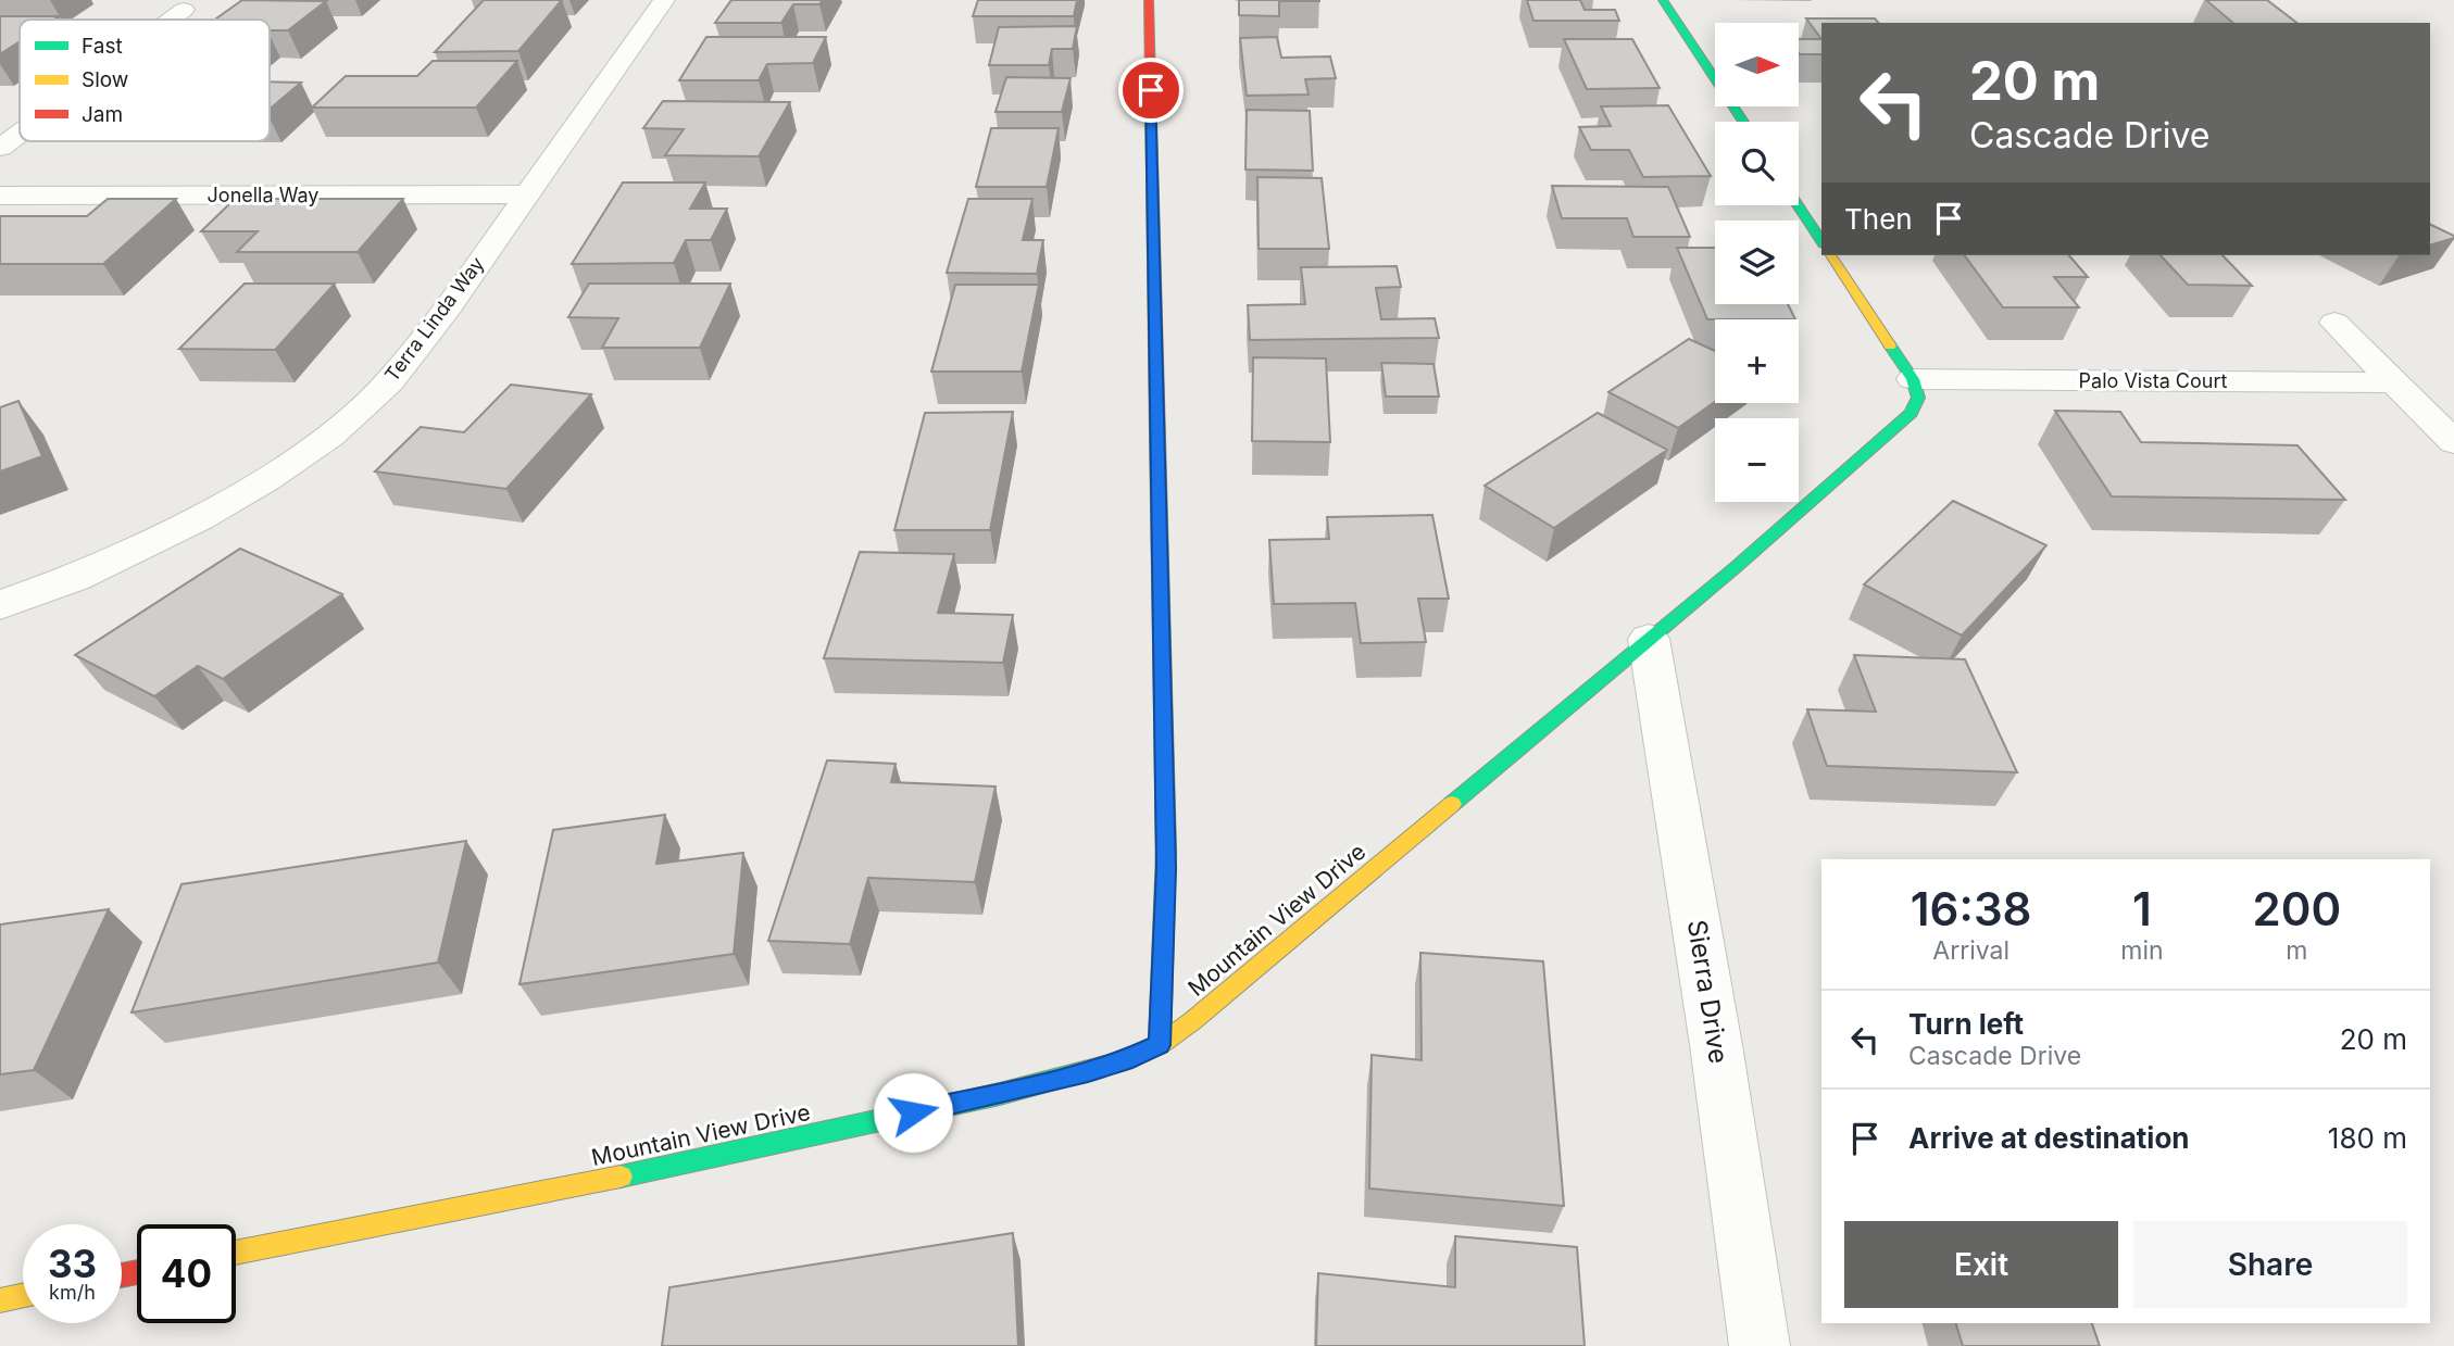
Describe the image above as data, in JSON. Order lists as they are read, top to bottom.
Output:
{
  "streets": {
    "street": [
      "Jonella Way",
      "Terra Linda Way",
      "Palo Vista Court",
      "Mountain View Drive",
      "Sierra Drive"
    ]
  },
  "crossings": [
    ["Jonella Way", "Terra Linda Way"],
    ["Palo Vista Court", "Mountain View Drive"],
    ["Mountain View Drive", "Sierra Drive"]
  ],
  "legend": ["Fast", "Slow", "Jam"],
  "north": "right",
  "page": {
    "map_buttons": ["+", "−"],
    "turn": ["20 m", "Cascade Drive"],
    "then": "Then",
    "eta": [
      "16:38",
      "Arrival",
      "1",
      "min",
      "200",
      "m"
    ],
    "list": [
      {
        "name": "Turn left",
        "note": "Cascade Drive",
        "value": "20 m"
      },
      {
        "name": "Arrive at destination",
        "value": "180 m"
      }
    ],
    "buttons": ["Exit", "Share"],
    "speed": "33 km/h",
    "limit": "40"
  }
}
